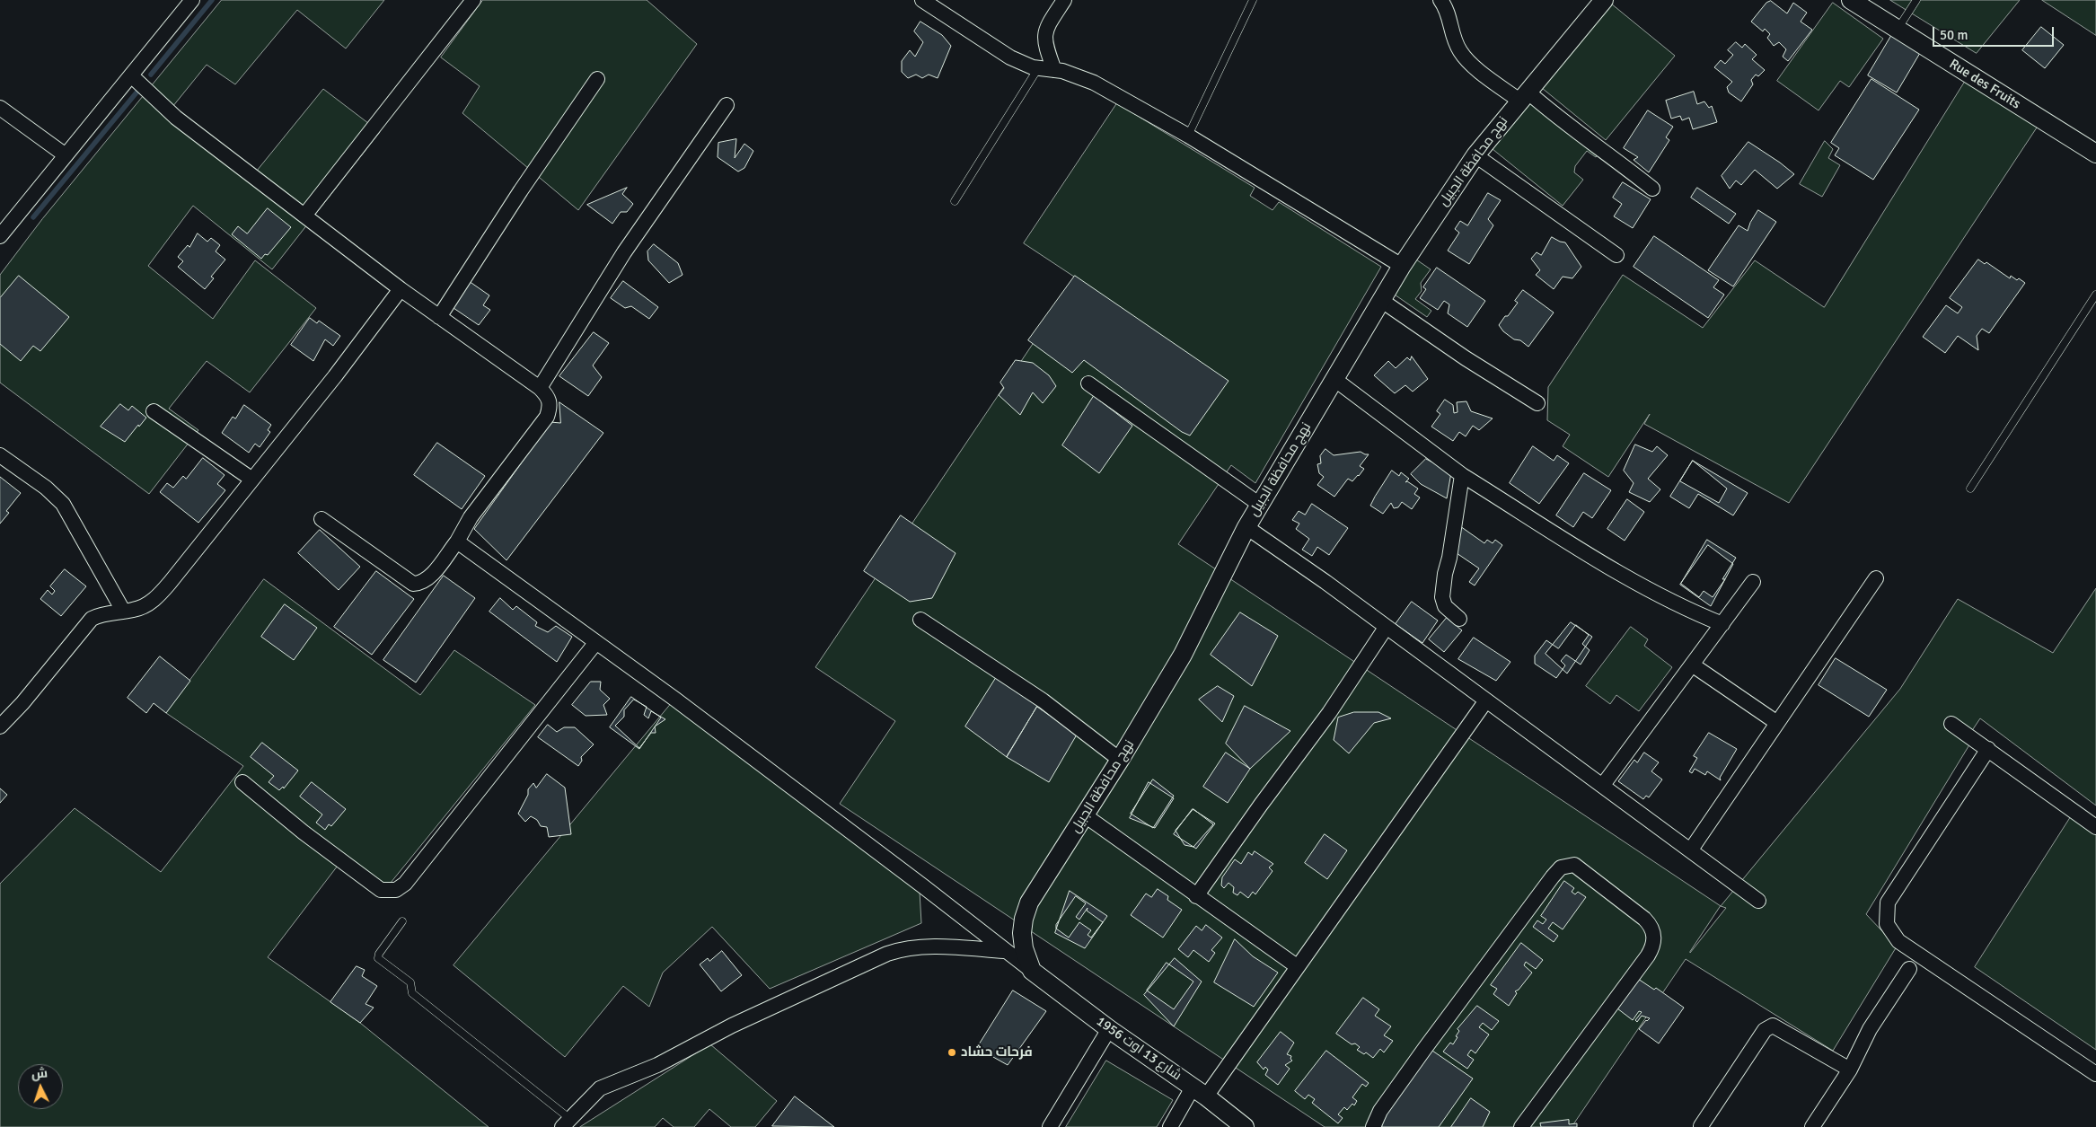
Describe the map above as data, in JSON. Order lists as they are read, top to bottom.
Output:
{
  "streets": {
    "street": ["Rue des Fruits", "نهج محافظة الجبيل", "شارع 13 اوت 1956"]
  },
  "crossings": [
    ["نهج محافظة الجبيل", "شارع 13 اوت 1956"]
  ],
  "places": ["فرحات حشاد"],
  "scale_bar": "50 m",
  "north": "top"
}
